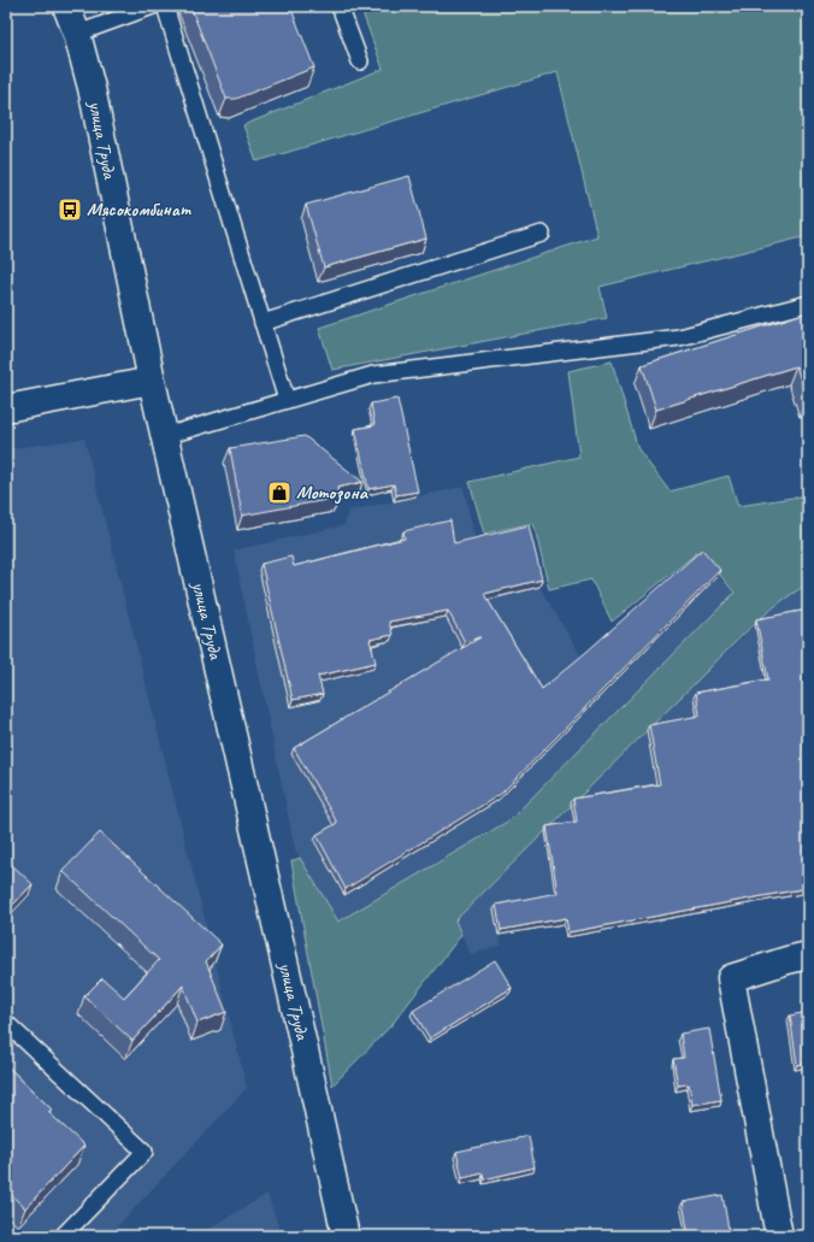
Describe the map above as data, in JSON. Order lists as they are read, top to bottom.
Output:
{
  "streets": {
    "street": ["улица Труда"]
  },
  "places": {
    "bus stop": ["Мясокомбинат"],
    "shop": ["Мотозона"]
  }
}
